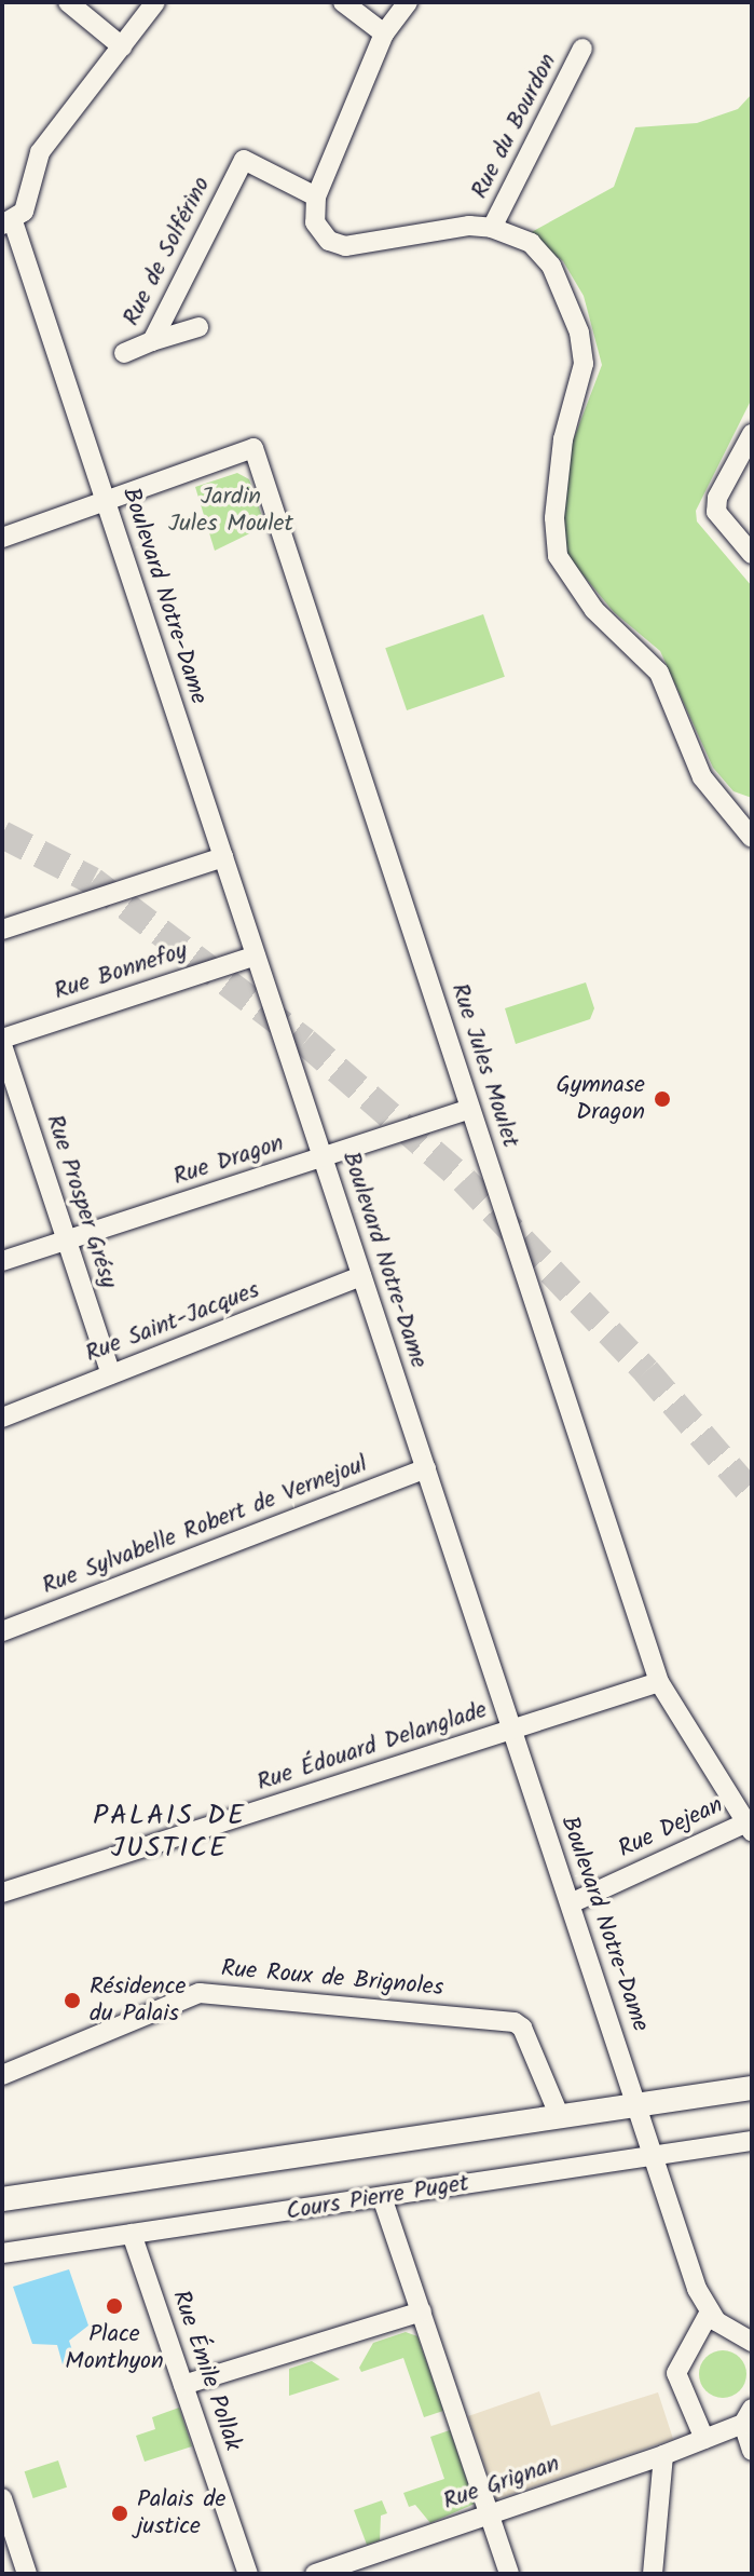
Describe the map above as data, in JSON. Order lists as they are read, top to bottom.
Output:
{
  "streets": {
    "street": [
      "Rue du Bourdon",
      "Rue de Solférino",
      "Boulevard Notre-Dame",
      "Rue Bonnefoy",
      "Rue Jules Moulet",
      "Rue Dragon",
      "Rue Prosper Grésy",
      "Rue Saint-Jacques",
      "Rue Sylvabelle Robert de Vernejoul",
      "Rue Édouard Delanglade",
      "Rue Dejean",
      "Rue Roux de Brignoles",
      "Cours Pierre Puget",
      "Rue Émile Pollak",
      "Rue Grignan"
    ]
  },
  "crossings": [
    ["Boulevard Notre-Dame", "Rue Bonnefoy"],
    ["Boulevard Notre-Dame", "Rue Jules Moulet"],
    ["Boulevard Notre-Dame", "Rue Dragon"],
    ["Boulevard Notre-Dame", "Rue Saint-Jacques"],
    ["Boulevard Notre-Dame", "Rue Sylvabelle Robert de Vernejoul"],
    ["Boulevard Notre-Dame", "Rue Édouard Delanglade"],
    ["Boulevard Notre-Dame", "Rue Dejean"],
    ["Boulevard Notre-Dame", "Cours Pierre Puget"],
    ["Rue Jules Moulet", "Rue Dragon"],
    ["Rue Jules Moulet", "Rue Édouard Delanglade"],
    ["Rue Jules Moulet", "Rue Dejean"],
    ["Rue Dragon", "Rue Prosper Grésy"],
    ["Rue Prosper Grésy", "Rue Saint-Jacques"],
    ["Cours Pierre Puget", "Rue Émile Pollak"]
  ],
  "districts": ["PALAIS DE JUSTICE"],
  "parks": ["Jardin Jules Moulet"],
  "places": [
    "Gymnase Dragon",
    "Résidence du Palais",
    "Place Monthyon",
    "Palais de justice"
  ]
}
